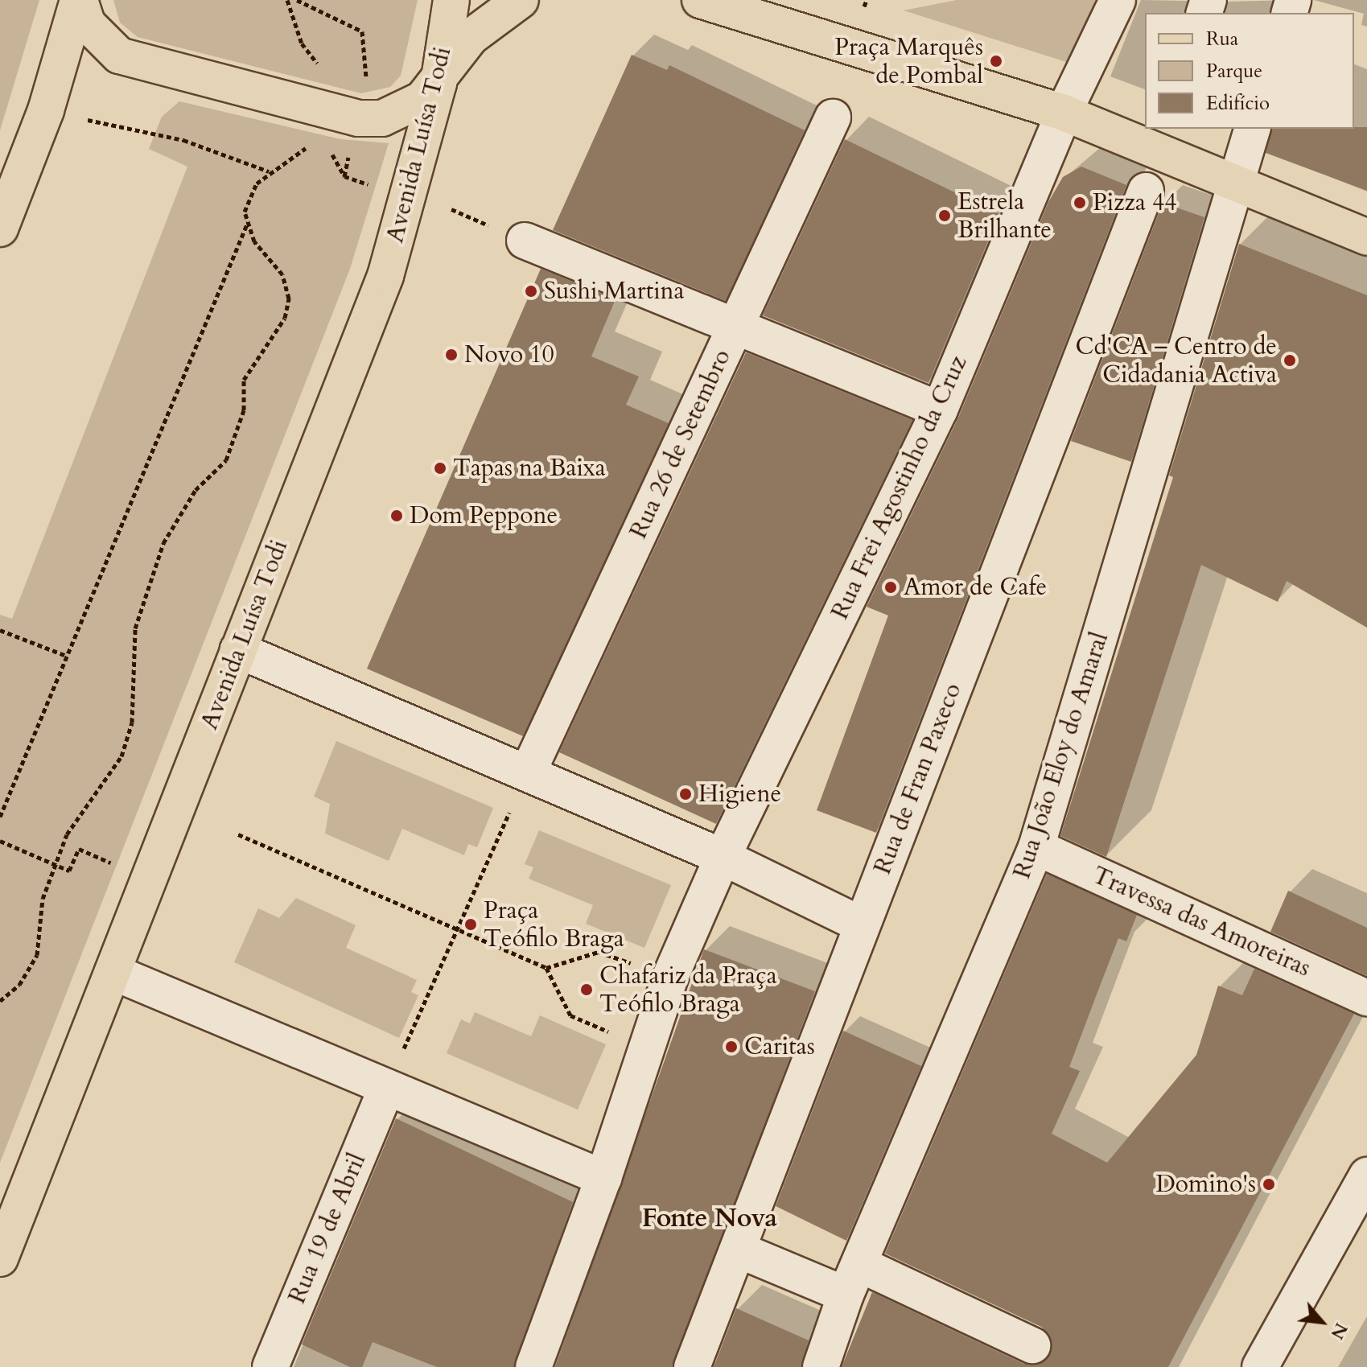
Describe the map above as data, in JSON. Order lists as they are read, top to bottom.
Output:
{
  "streets": {
    "main road": ["Avenida Luísa Todi"],
    "street": [
      "Rua 26 de Setembro",
      "Rua Frei Agostinho da Cruz",
      "Rua João Eloy do Amaral",
      "Rua de Fran Paxeco",
      "Travessa das Amoreiras",
      "Rua 19 de Abril"
    ]
  },
  "crossings": [
    ["Rua João Eloy do Amaral", "Travessa das Amoreiras"]
  ],
  "districts": ["Fonte Nova"],
  "places": [
    "Praça Marquês de Pombal",
    "Pizza 44",
    "Estrela Brilhante",
    "Sushi Martina",
    "Novo 10",
    "Cd'CA – Centro de Cidadania Activa",
    "Tapas na Baixa",
    "Dom Peppone",
    "Amor de Cafe",
    "Higiene",
    "Praça Teófilo Braga",
    "Chafariz da Praça Teófilo Braga",
    "Caritas",
    "Domino's"
  ],
  "legend": ["Rua", "Parque", "Edifício"],
  "north": "bottom right"
}
